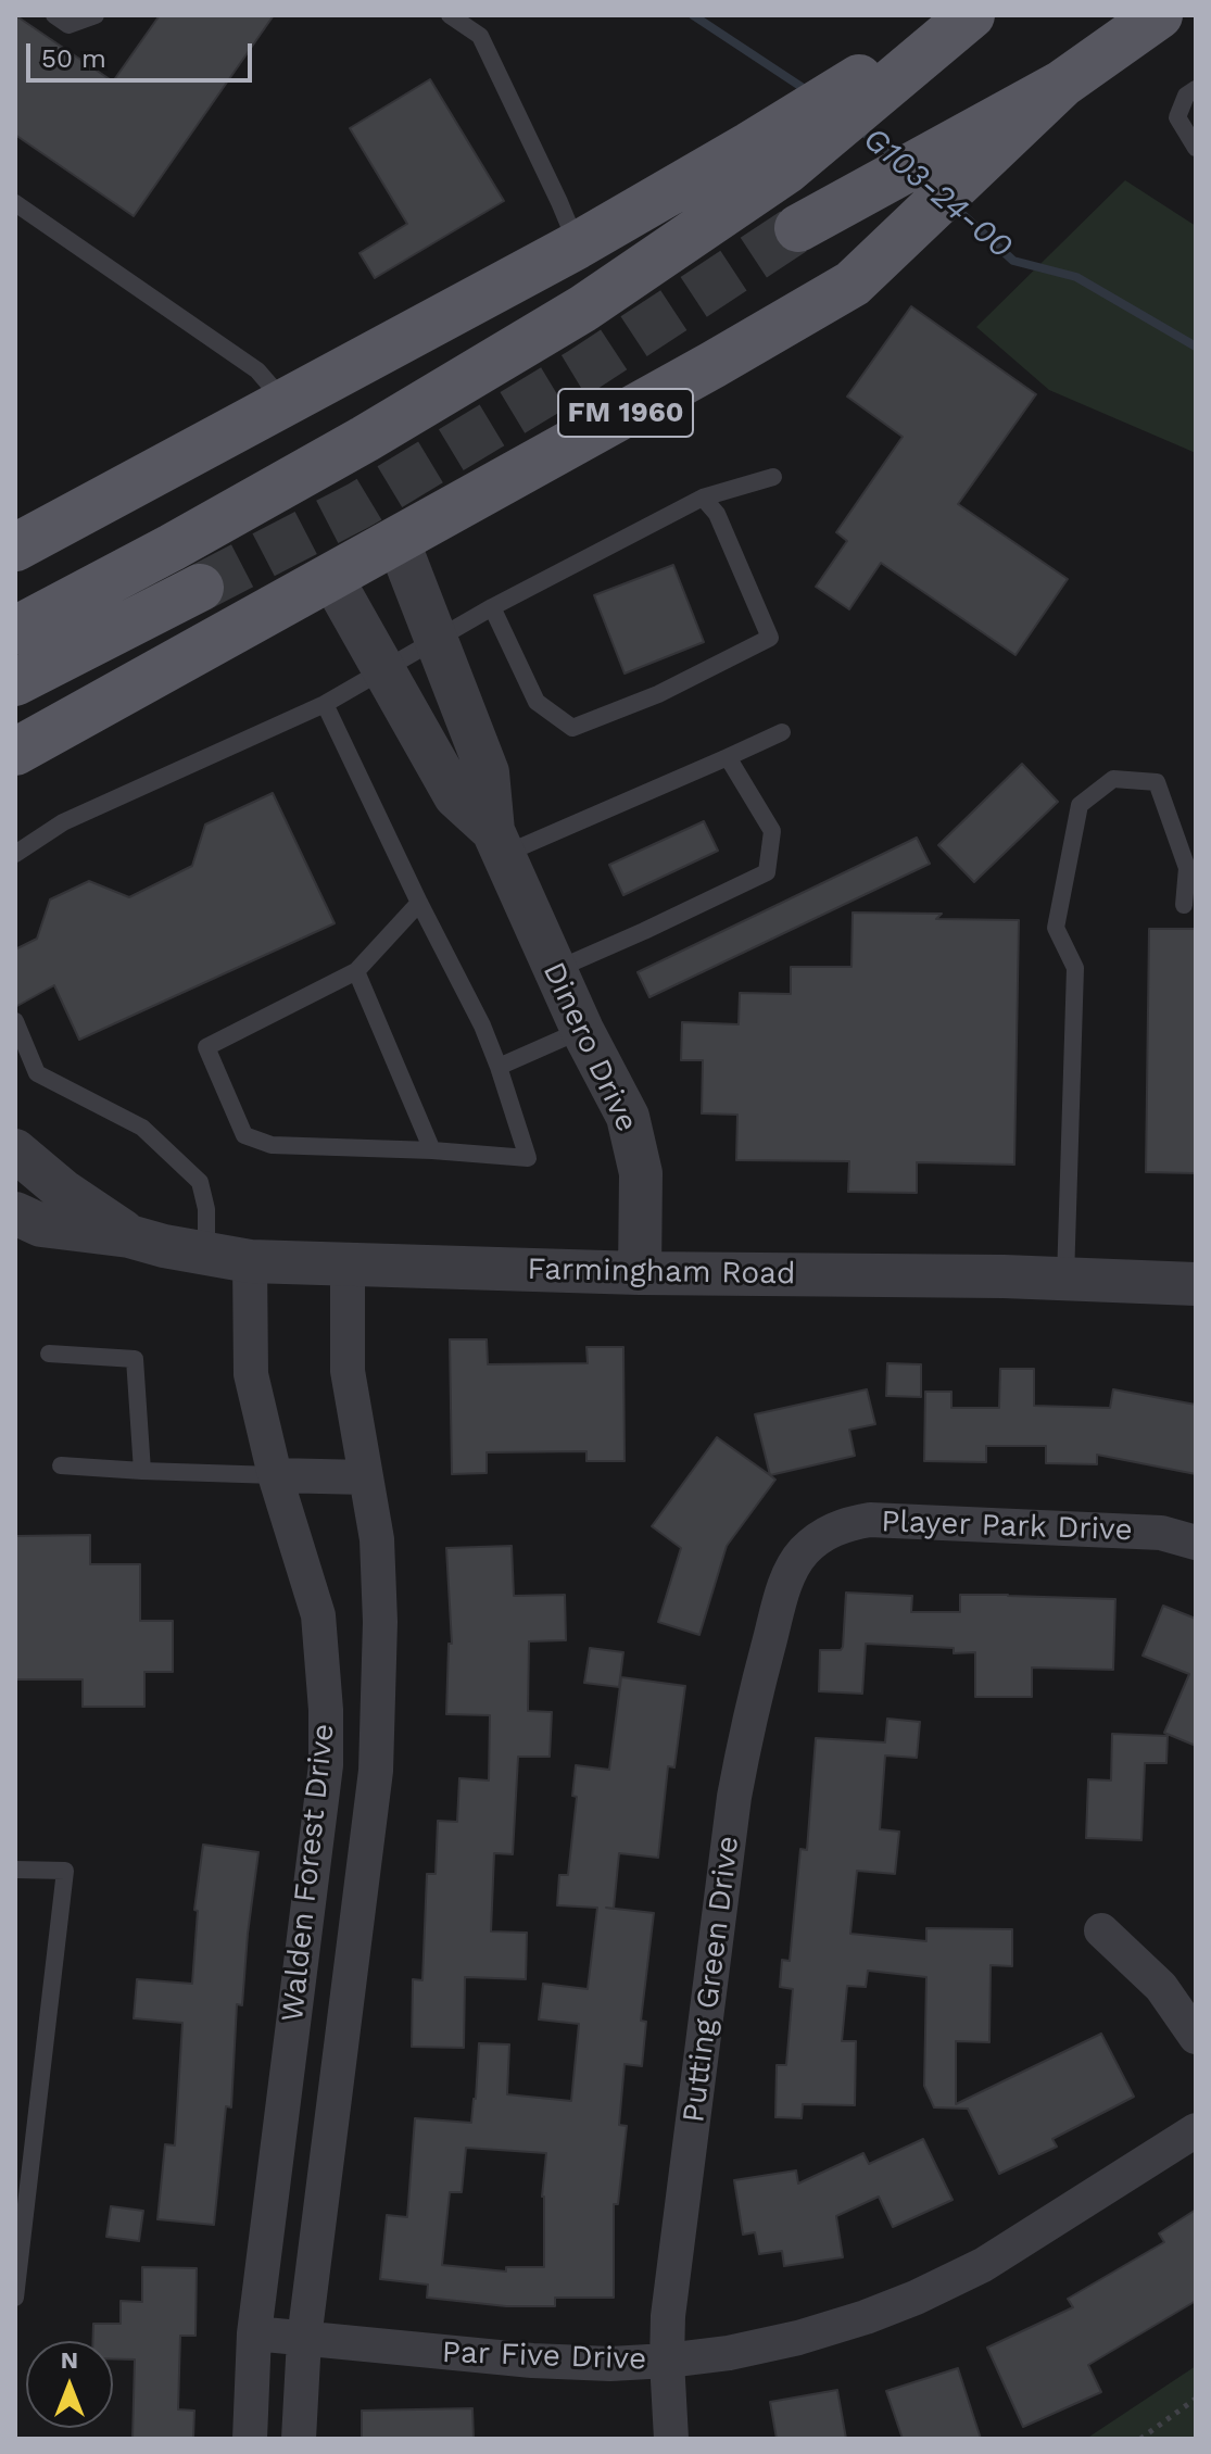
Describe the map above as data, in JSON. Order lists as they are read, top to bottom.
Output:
{
  "streets": {
    "main road": ["FM 1960"],
    "street": [
      "Dinero Drive",
      "Farmingham Road",
      "Player Park Drive",
      "Walden Forest Drive",
      "Putting Green Drive",
      "Par Five Drive"
    ]
  },
  "crossings": [
    ["FM 1960", "Dinero Drive"],
    ["Dinero Drive", "Farmingham Road"],
    ["Farmingham Road", "Walden Forest Drive"],
    ["Player Park Drive", "Putting Green Drive"],
    ["Walden Forest Drive", "Par Five Drive"],
    ["Putting Green Drive", "Par Five Drive"]
  ],
  "water": ["G103-24-00"],
  "scale_bar": "50 m",
  "north": "top"
}
